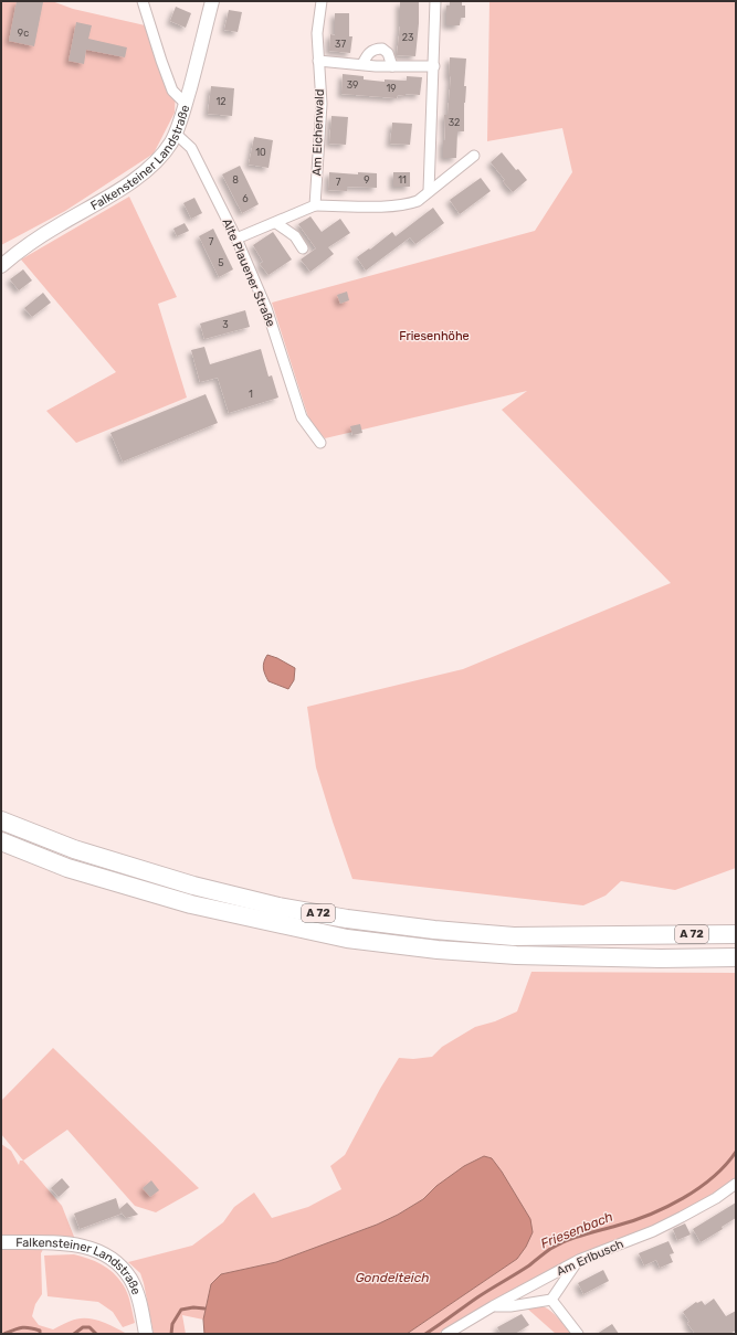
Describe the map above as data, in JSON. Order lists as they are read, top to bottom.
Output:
{
  "streets": {
    "highway": ["A 72"],
    "main road": ["Falkensteiner Landstraße"],
    "street": ["Am Eichenwald", "Alte Plauener Straße", "Am Erlbusch"]
  },
  "crossings": [
    ["Falkensteiner Landstraße", "Alte Plauener Straße"]
  ],
  "water": ["Friesenbach", "Gondelteich"],
  "parks": ["Friesenhöhe"],
  "house_numbers": [
    "9c",
    "23",
    "37",
    "39",
    "19",
    "12",
    "32",
    "10",
    "8",
    "9",
    "11",
    "7",
    "6",
    "7",
    "5",
    "3",
    "1"
  ]
}
